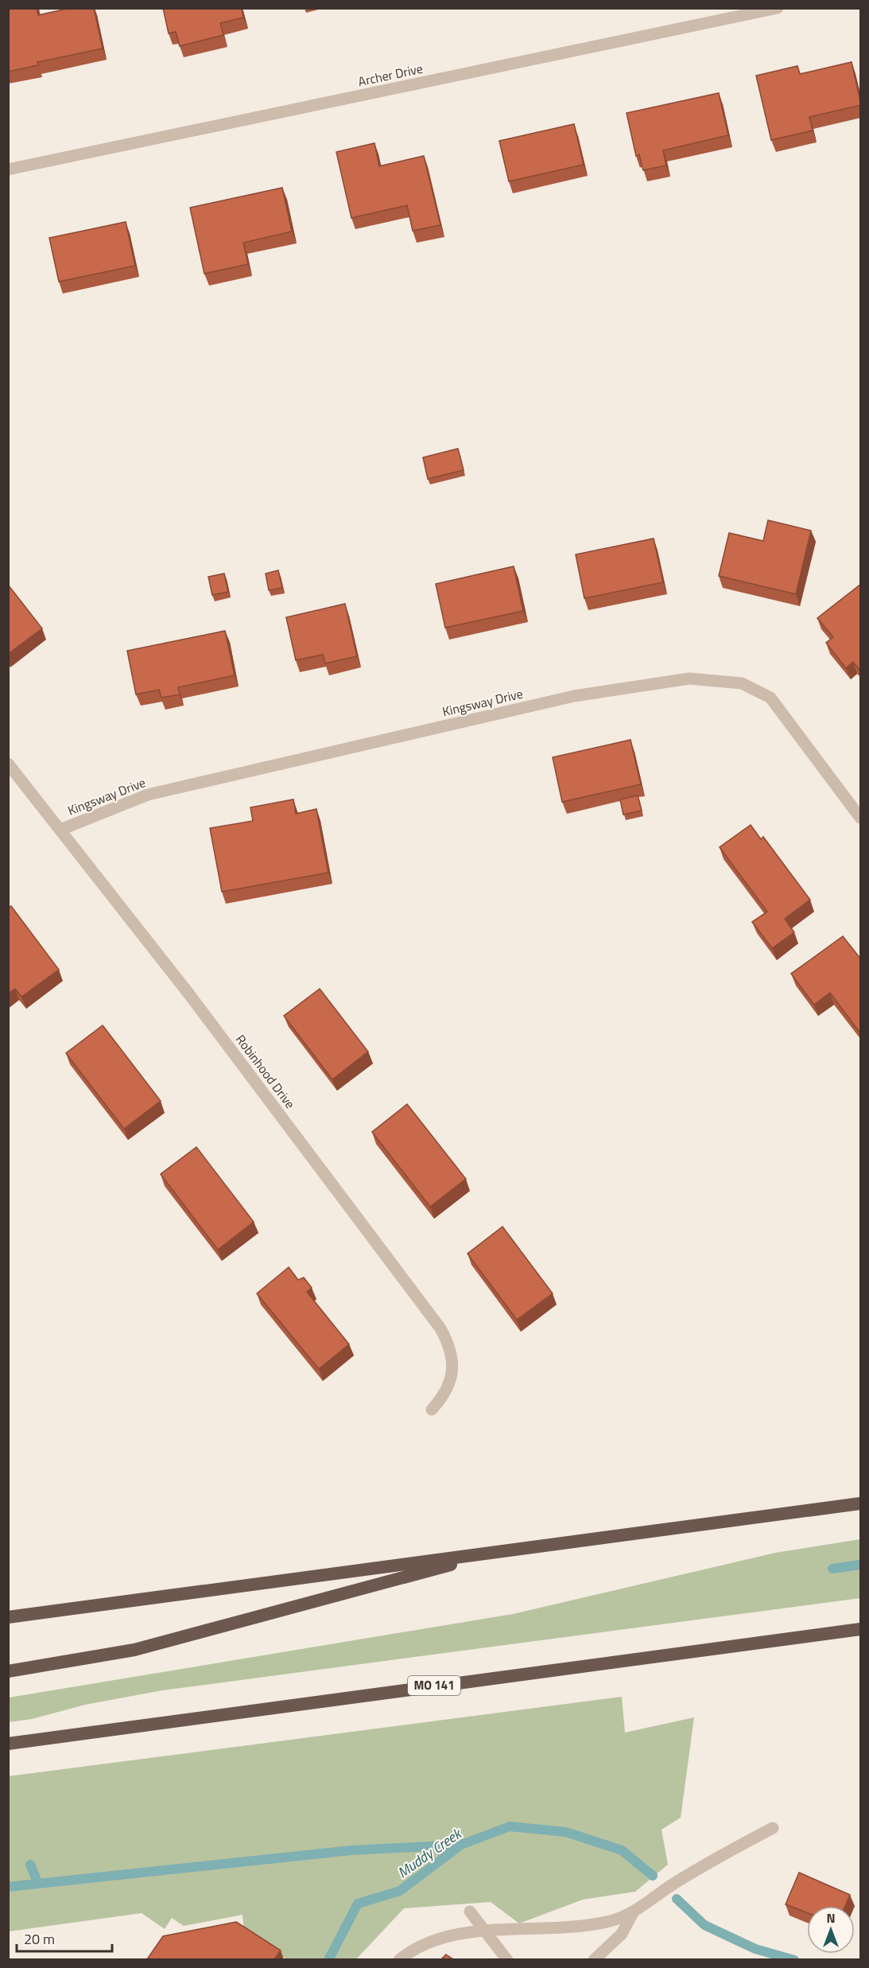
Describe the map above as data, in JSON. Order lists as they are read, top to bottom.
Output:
{
  "streets": {
    "highway": ["MO 141"],
    "street": ["Archer Drive", "Kingsway Drive", "Robinhood Drive"]
  },
  "crossings": [
    ["Kingsway Drive", "Robinhood Drive"]
  ],
  "water": ["Muddy Creek"],
  "scale_bar": "20 m",
  "north": "top"
}
